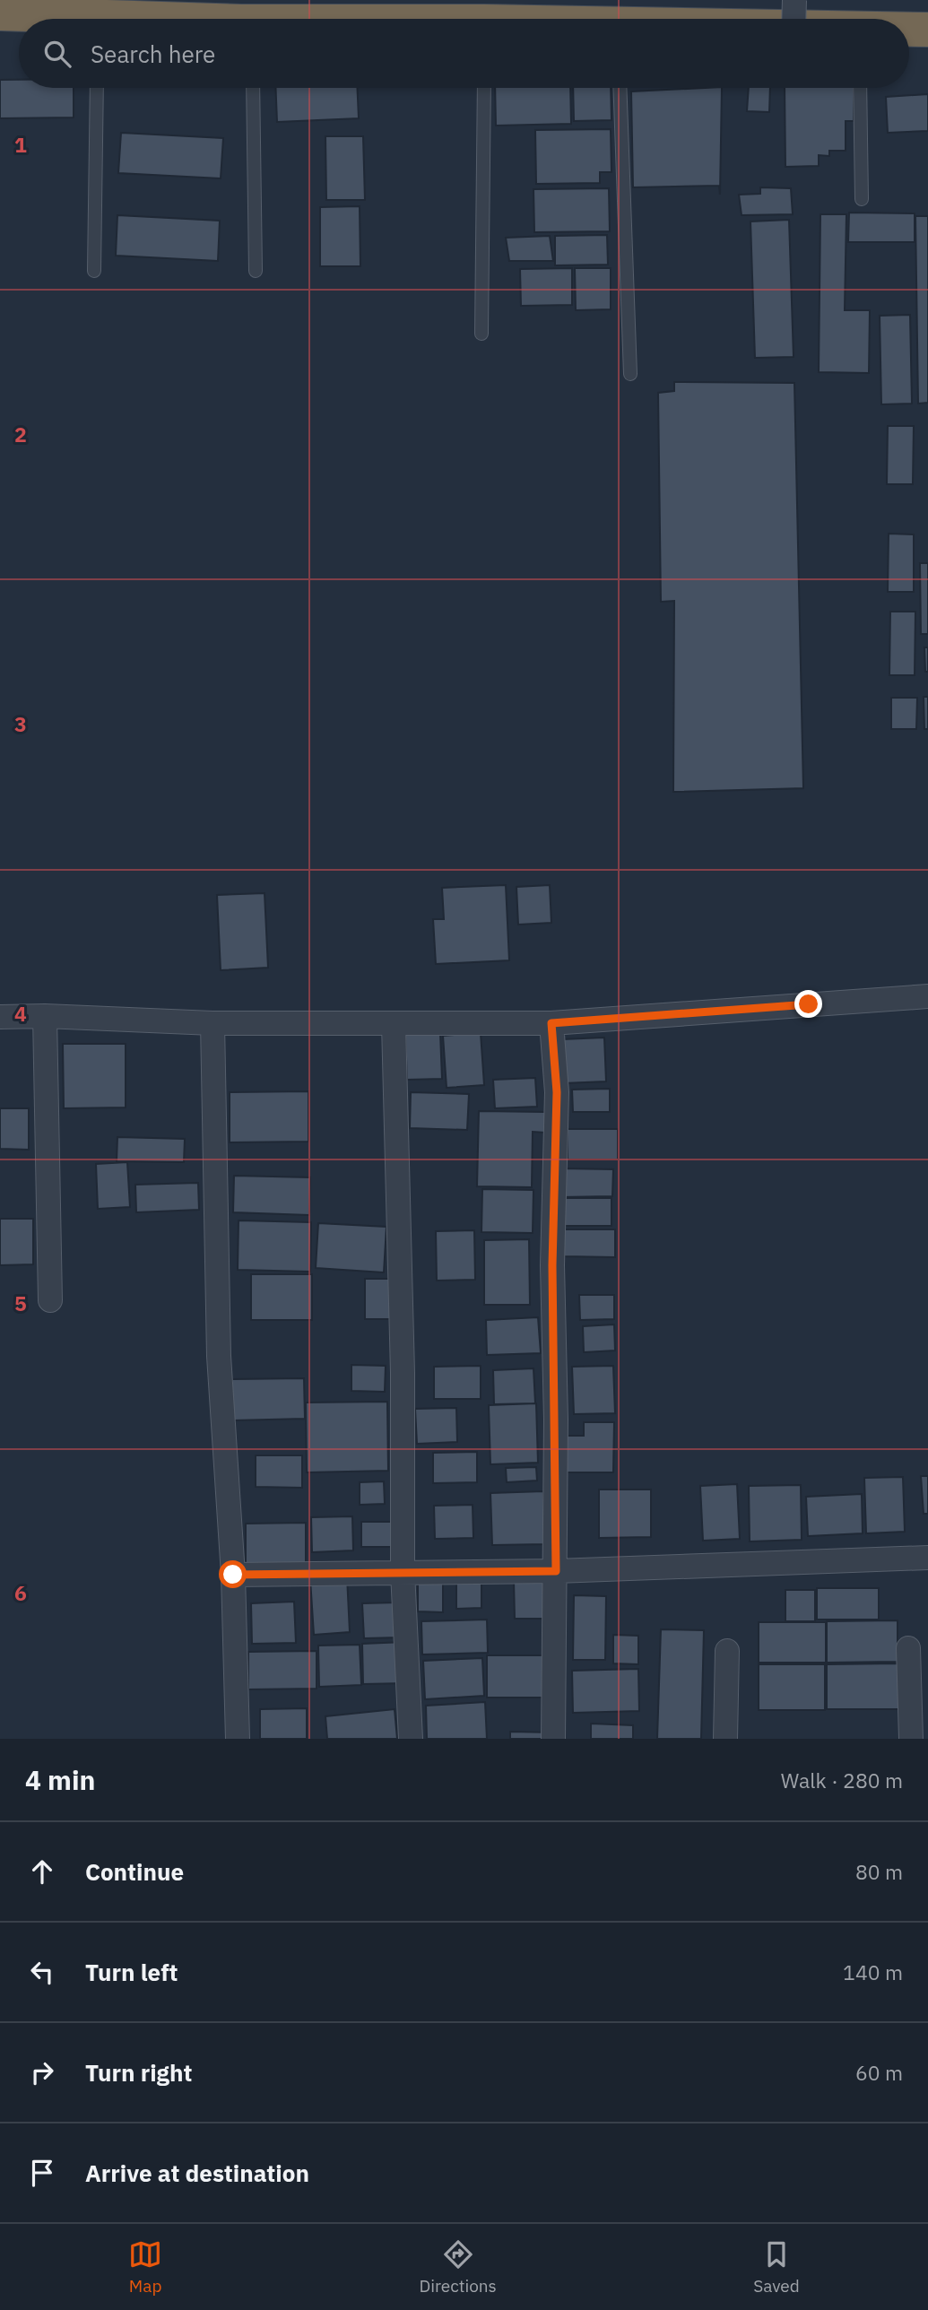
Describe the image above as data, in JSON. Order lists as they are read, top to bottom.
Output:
{
  "page": {
    "search": "Search here",
    "heading": ["4 min", "Walk · 280 m"],
    "list": [
      ["Continue", "80 m"],
      ["Turn left", "140 m"],
      ["Turn right", "60 m"],
      "Arrive at destination"
    ],
    "nav": ["Map", "Directions", "Saved"]
  },
  "grid": {
    "rows": [
      "1",
      "2",
      "3",
      "4",
      "5",
      "6"
    ]
  }
}
